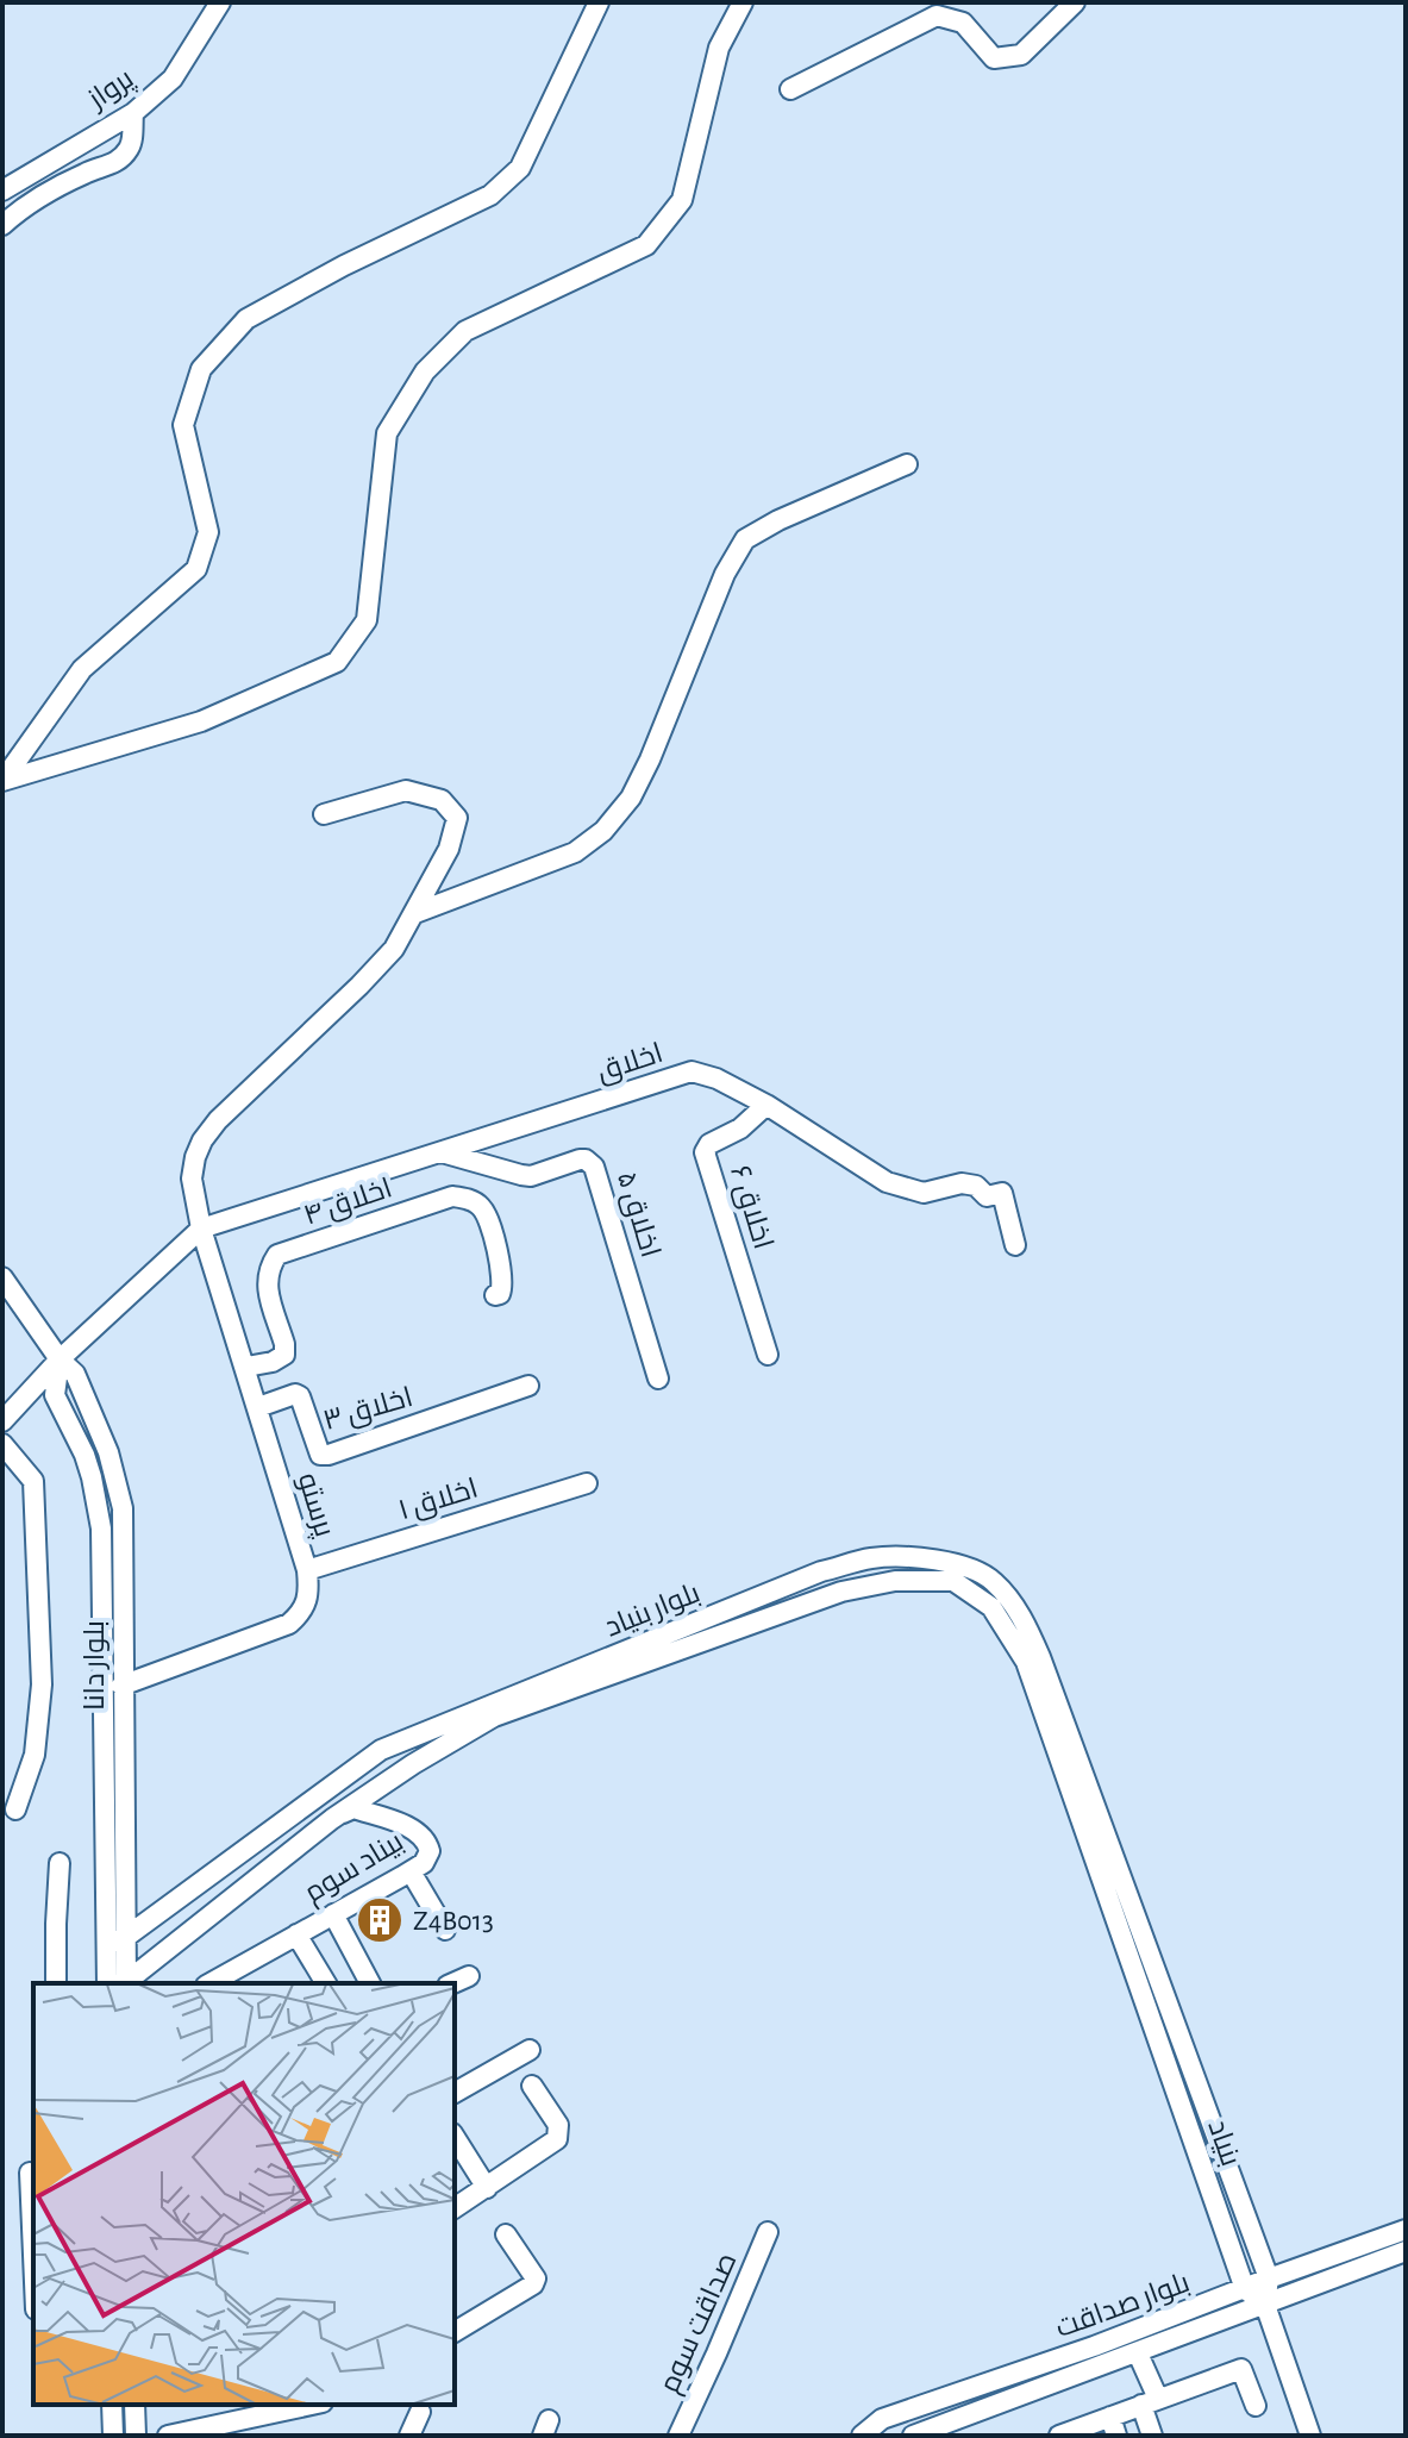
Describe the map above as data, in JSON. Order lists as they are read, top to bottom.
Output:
{
  "streets": {
    "street": [
      "پرواز",
      "اخلاق",
      "اخلاق ۴",
      "اخلاق ۶",
      "اخلاق ۵",
      "اخلاق ۳",
      "اخلاق ۱",
      "پرستو",
      "بلوار بنیاد",
      "بلوار دانا",
      "بیناد سوم",
      "بنیاد",
      "بلوار صداقت",
      "صداقت سوم"
    ]
  },
  "crossings": [
    ["اخلاق", "اخلاق ۶"],
    ["اخلاق", "اخلاق ۵"],
    ["اخلاق", "پرستو"],
    ["اخلاق ۴", "پرستو"],
    ["اخلاق ۳", "پرستو"],
    ["اخلاق ۱", "پرستو"],
    ["پرستو", "بلوار دانا"],
    ["بلوار بنیاد", "بلوار دانا"],
    ["بلوار بنیاد", "بیناد سوم"],
    ["بلوار بنیاد", "بنیاد"],
    ["بنیاد", "بلوار صداقت"]
  ],
  "places": {
    "building": ["Z4B013"]
  }
}
